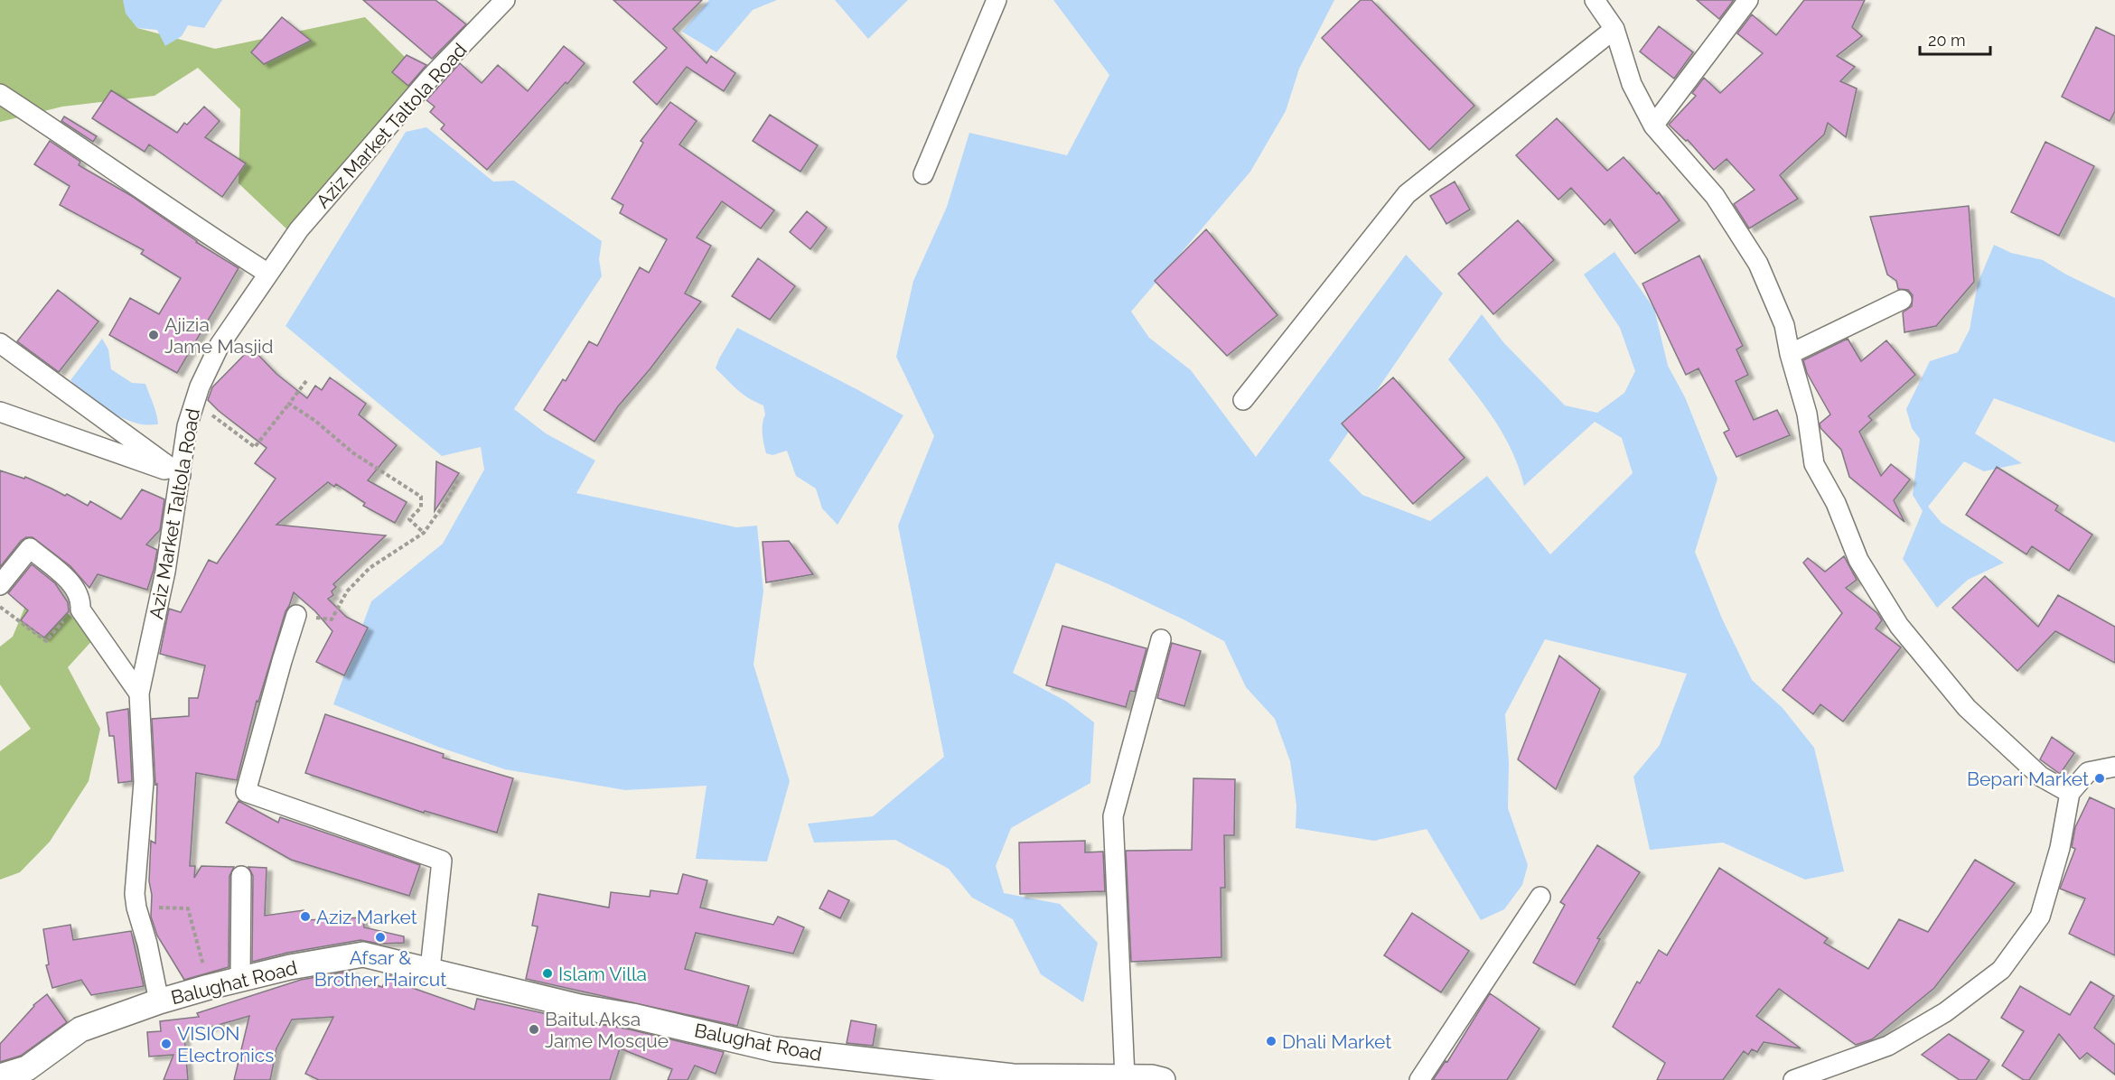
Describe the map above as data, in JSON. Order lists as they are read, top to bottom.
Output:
{
  "streets": {
    "street": ["Aziz Market Taltola Road", "Balughat Road"]
  },
  "crossings": [
    ["Aziz Market Taltola Road", "Balughat Road"]
  ],
  "places": [
    "Ajizia Jame Masjid",
    "Bepari Market",
    "Aziz Market",
    "Afsar & Brother Haircut",
    "Islam Villa",
    "Baitul Aksa Jame Mosque",
    "Dhali Market",
    "VISION Electronics"
  ],
  "scale_bar": "20 m"
}
